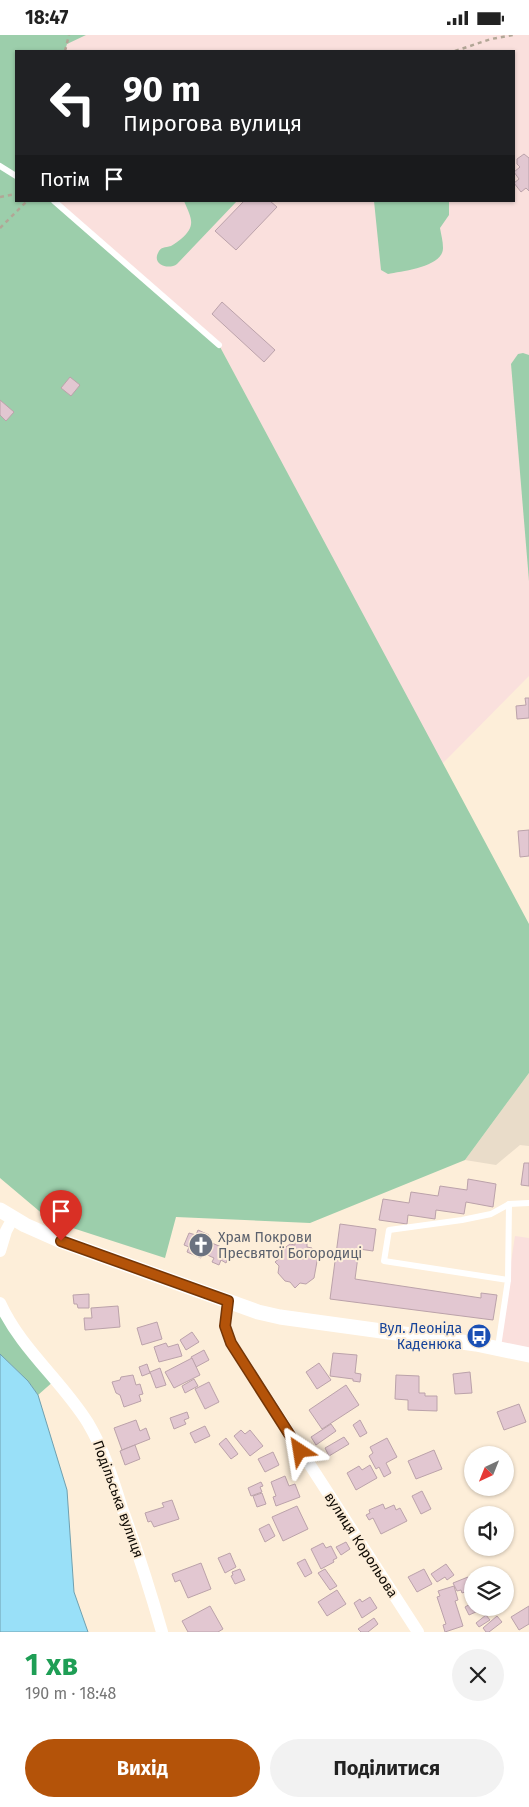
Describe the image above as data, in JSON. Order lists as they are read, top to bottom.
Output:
{
  "streets": {
    "street": ["Подільська вулиця", "вулиця Корольова"]
  },
  "places": {
    "church": ["Храм Покрови Пресвятої Богородиці"],
    "bus stop": ["Вул. Леоніда Каденюка"]
  },
  "north": "bottom left",
  "page": {
    "status": "18:47",
    "turn": ["90 m", "Пирогова вулиця"],
    "then": "Потім",
    "heading": ["1 хв", "190 m · 18:48"],
    "buttons": ["Вихід", "Поділитися"]
  }
}
